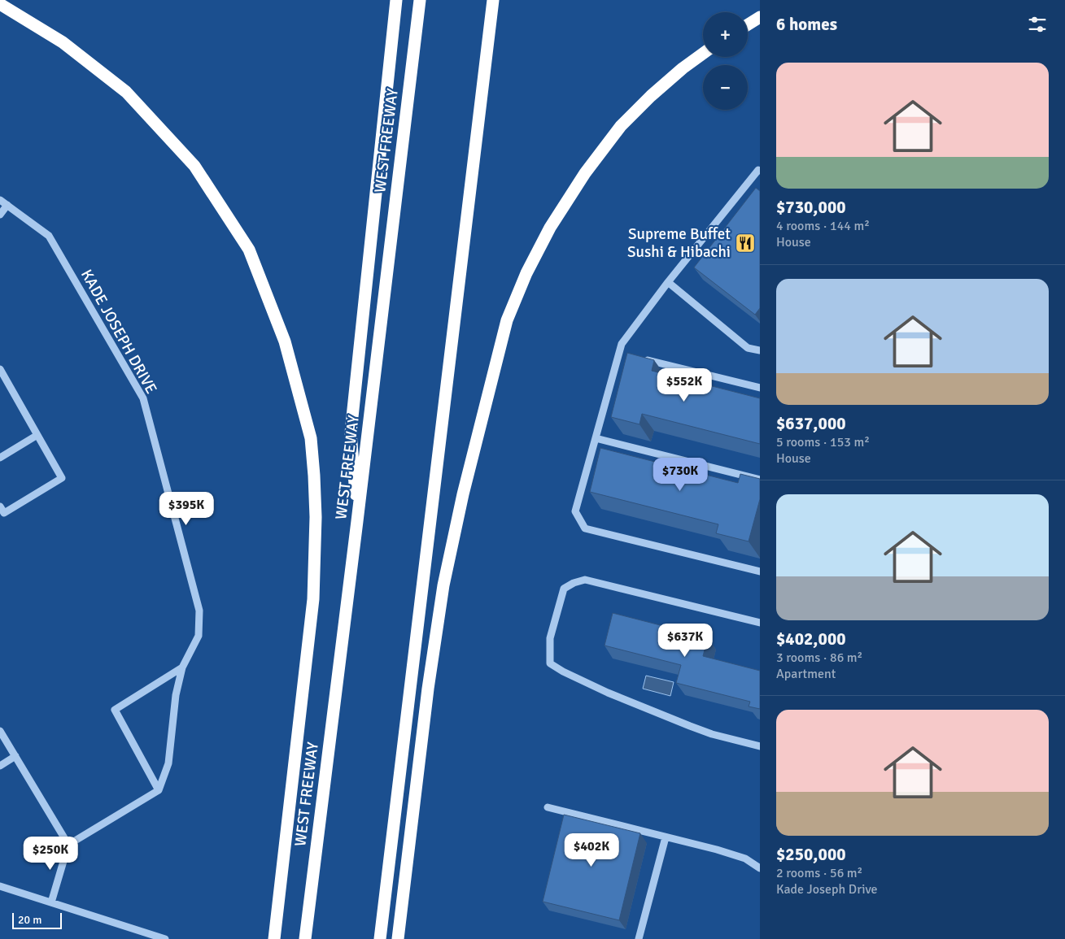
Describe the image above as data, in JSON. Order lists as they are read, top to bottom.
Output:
{
  "streets": {
    "highway": ["WEST FREEWAY"],
    "street": ["KADE JOSEPH DRIVE"]
  },
  "places": {
    "restaurant": ["Supreme Buffet Sushi & Hibachi"]
  },
  "scale_bar": "20 m",
  "page": {
    "heading": "6 homes",
    "map_buttons": ["+", "−"],
    "list": [
      {
        "name": "$730,000",
        "note": "4 rooms · 144 m² · House"
      },
      {
        "name": "$637,000",
        "note": "5 rooms · 153 m² · House"
      },
      {
        "name": "$402,000",
        "note": "3 rooms · 86 m² · Apartment"
      },
      {
        "name": "$250,000",
        "note": "2 rooms · 56 m² · Kade Joseph Drive"
      }
    ],
    "price": [
      "$552K",
      "$730K",
      "$395K",
      "$637K",
      "$402K",
      "$250K"
    ],
    "scale": "20 m"
  }
}
